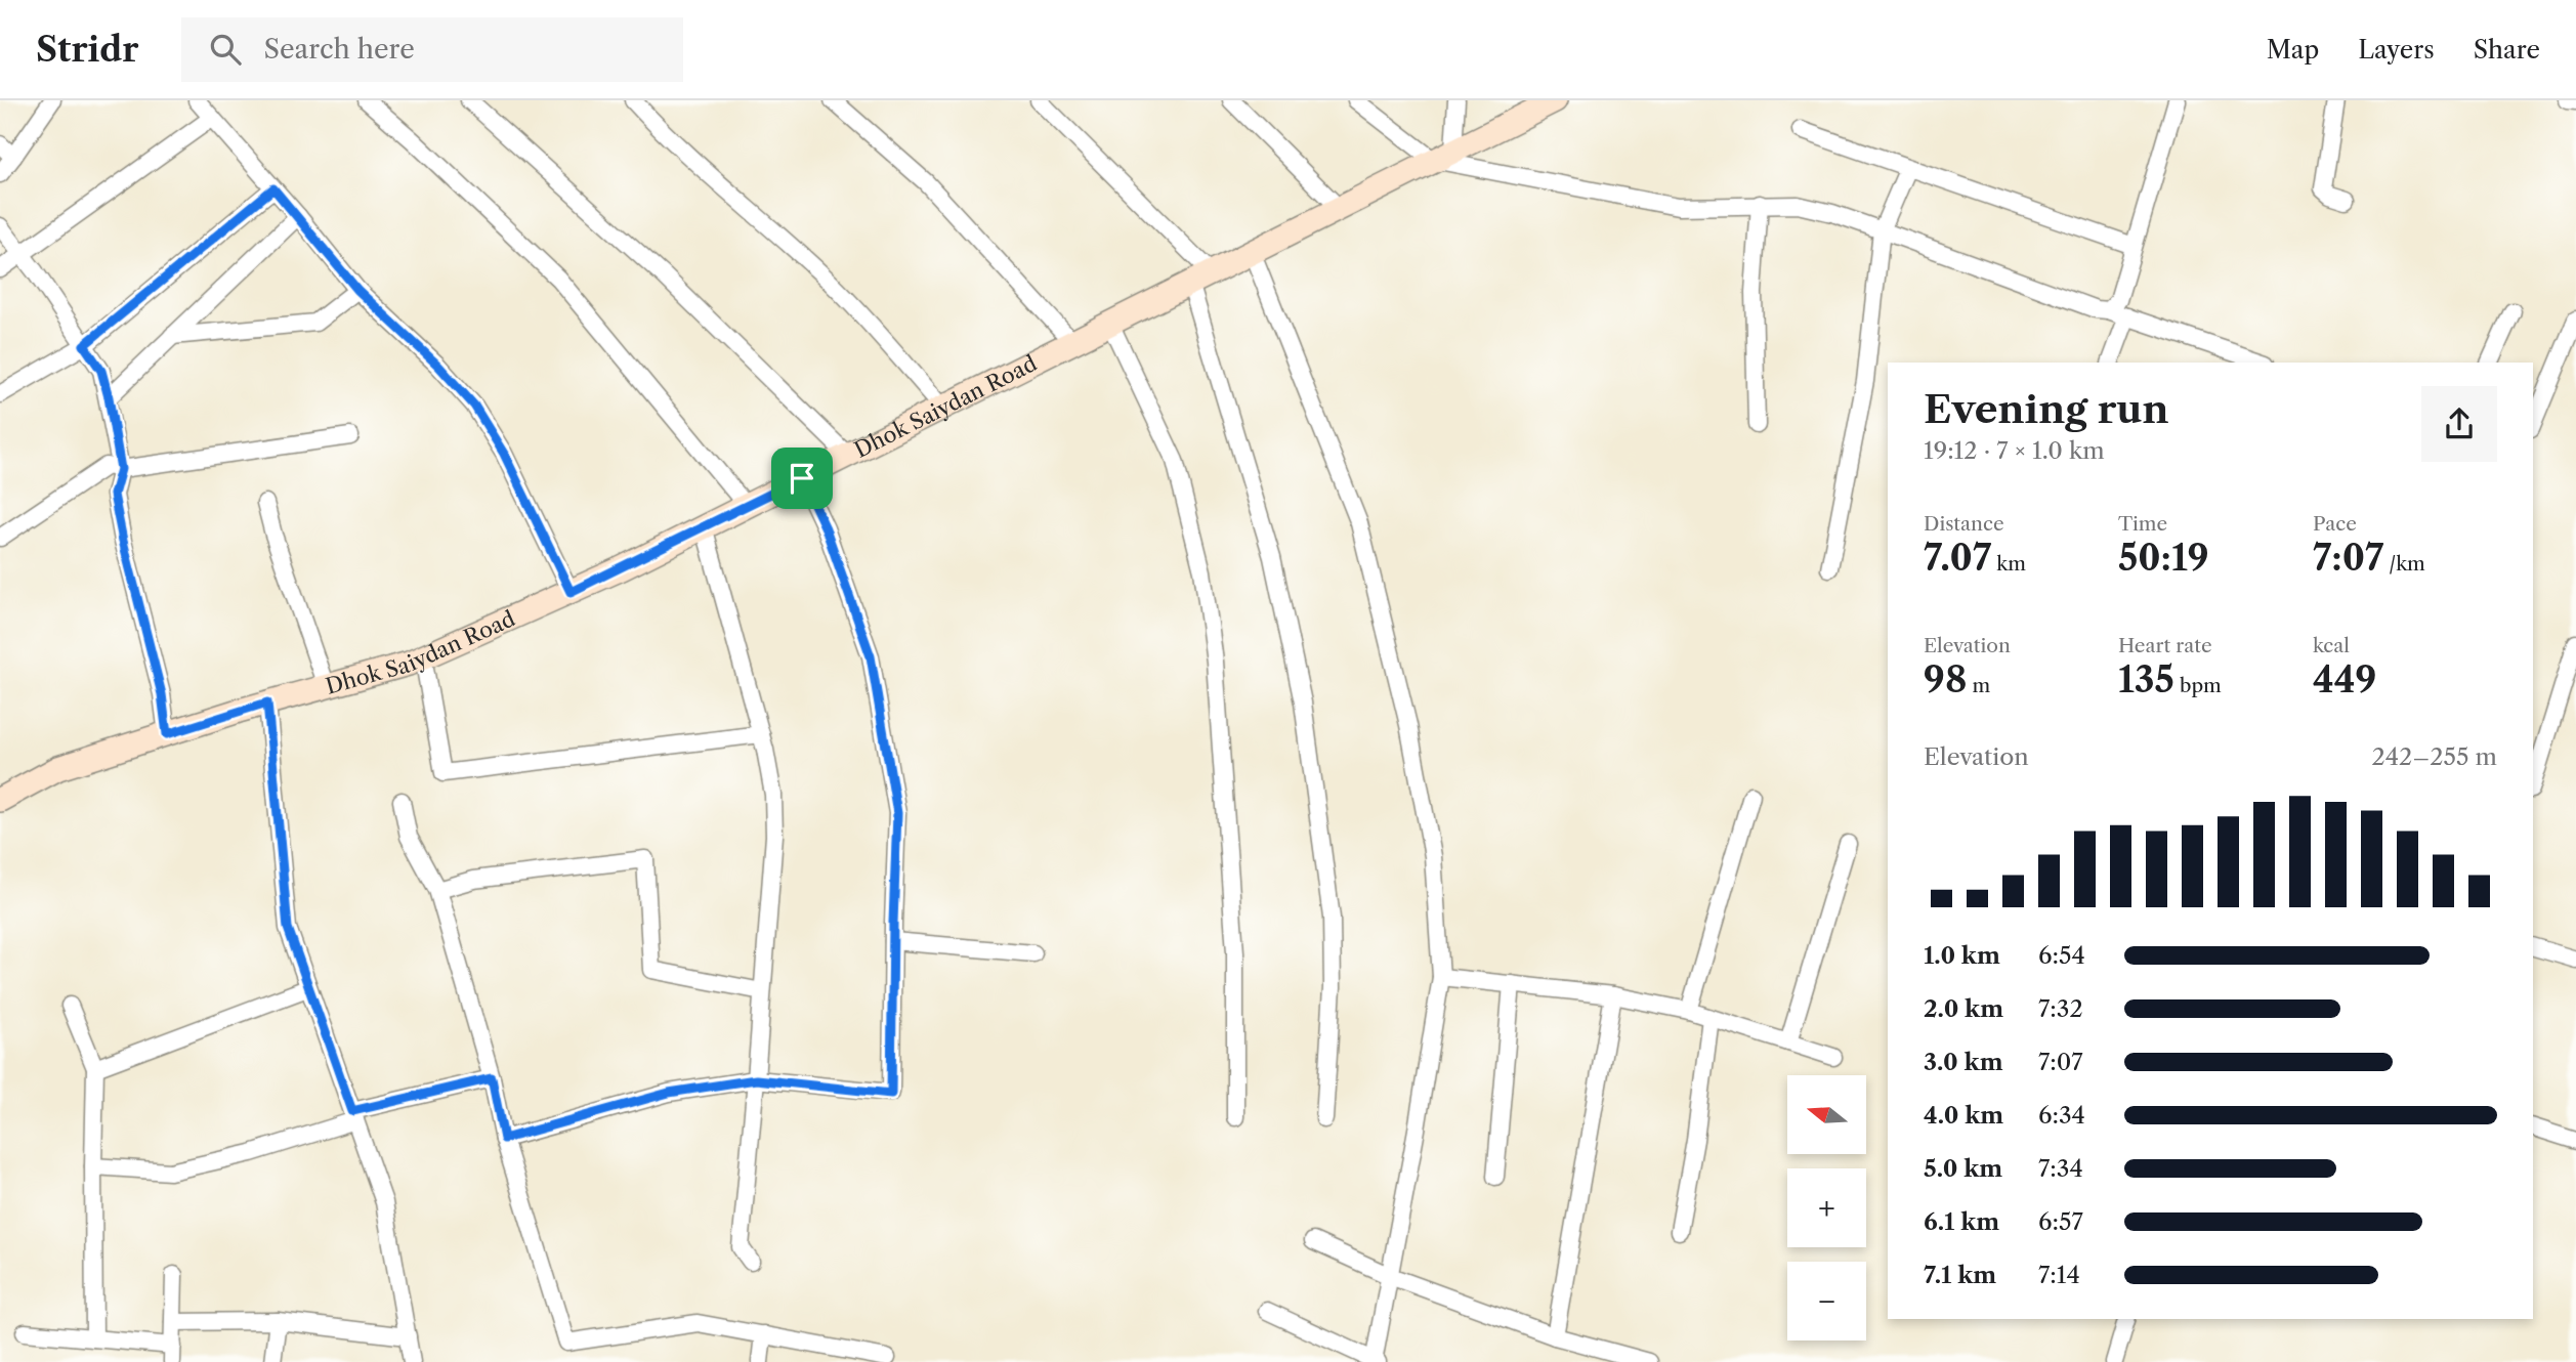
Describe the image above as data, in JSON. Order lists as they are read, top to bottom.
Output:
{
  "streets": {
    "main road": ["Dhok Saiydan Road"]
  },
  "north": "left",
  "page": {
    "header": "Stridr",
    "search": "Search here",
    "nav": ["Map", "Layers", "Share"],
    "heading": ["Evening run", "19:12 · 7 × 1.0 km"],
    "stats": [
      ["Distance", "7.07 km"],
      ["Time", "50:19"],
      ["Pace", "7:07 /km"],
      ["Elevation", "98 m"],
      ["Heart rate", "135 bpm"],
      ["kcal", "449"]
    ],
    "chart": ["Elevation", "242–255 m"],
    "list": [
      {
        "name": "1.0 km",
        "note": "6:54"
      },
      {
        "name": "2.0 km",
        "note": "7:32"
      },
      {
        "name": "3.0 km",
        "note": "7:07"
      },
      {
        "name": "4.0 km",
        "note": "6:34"
      },
      {
        "name": "5.0 km",
        "note": "7:34"
      },
      {
        "name": "6.1 km",
        "note": "6:57"
      },
      {
        "name": "7.1 km",
        "note": "7:14"
      }
    ],
    "map_buttons": ["+", "−"]
  }
}
